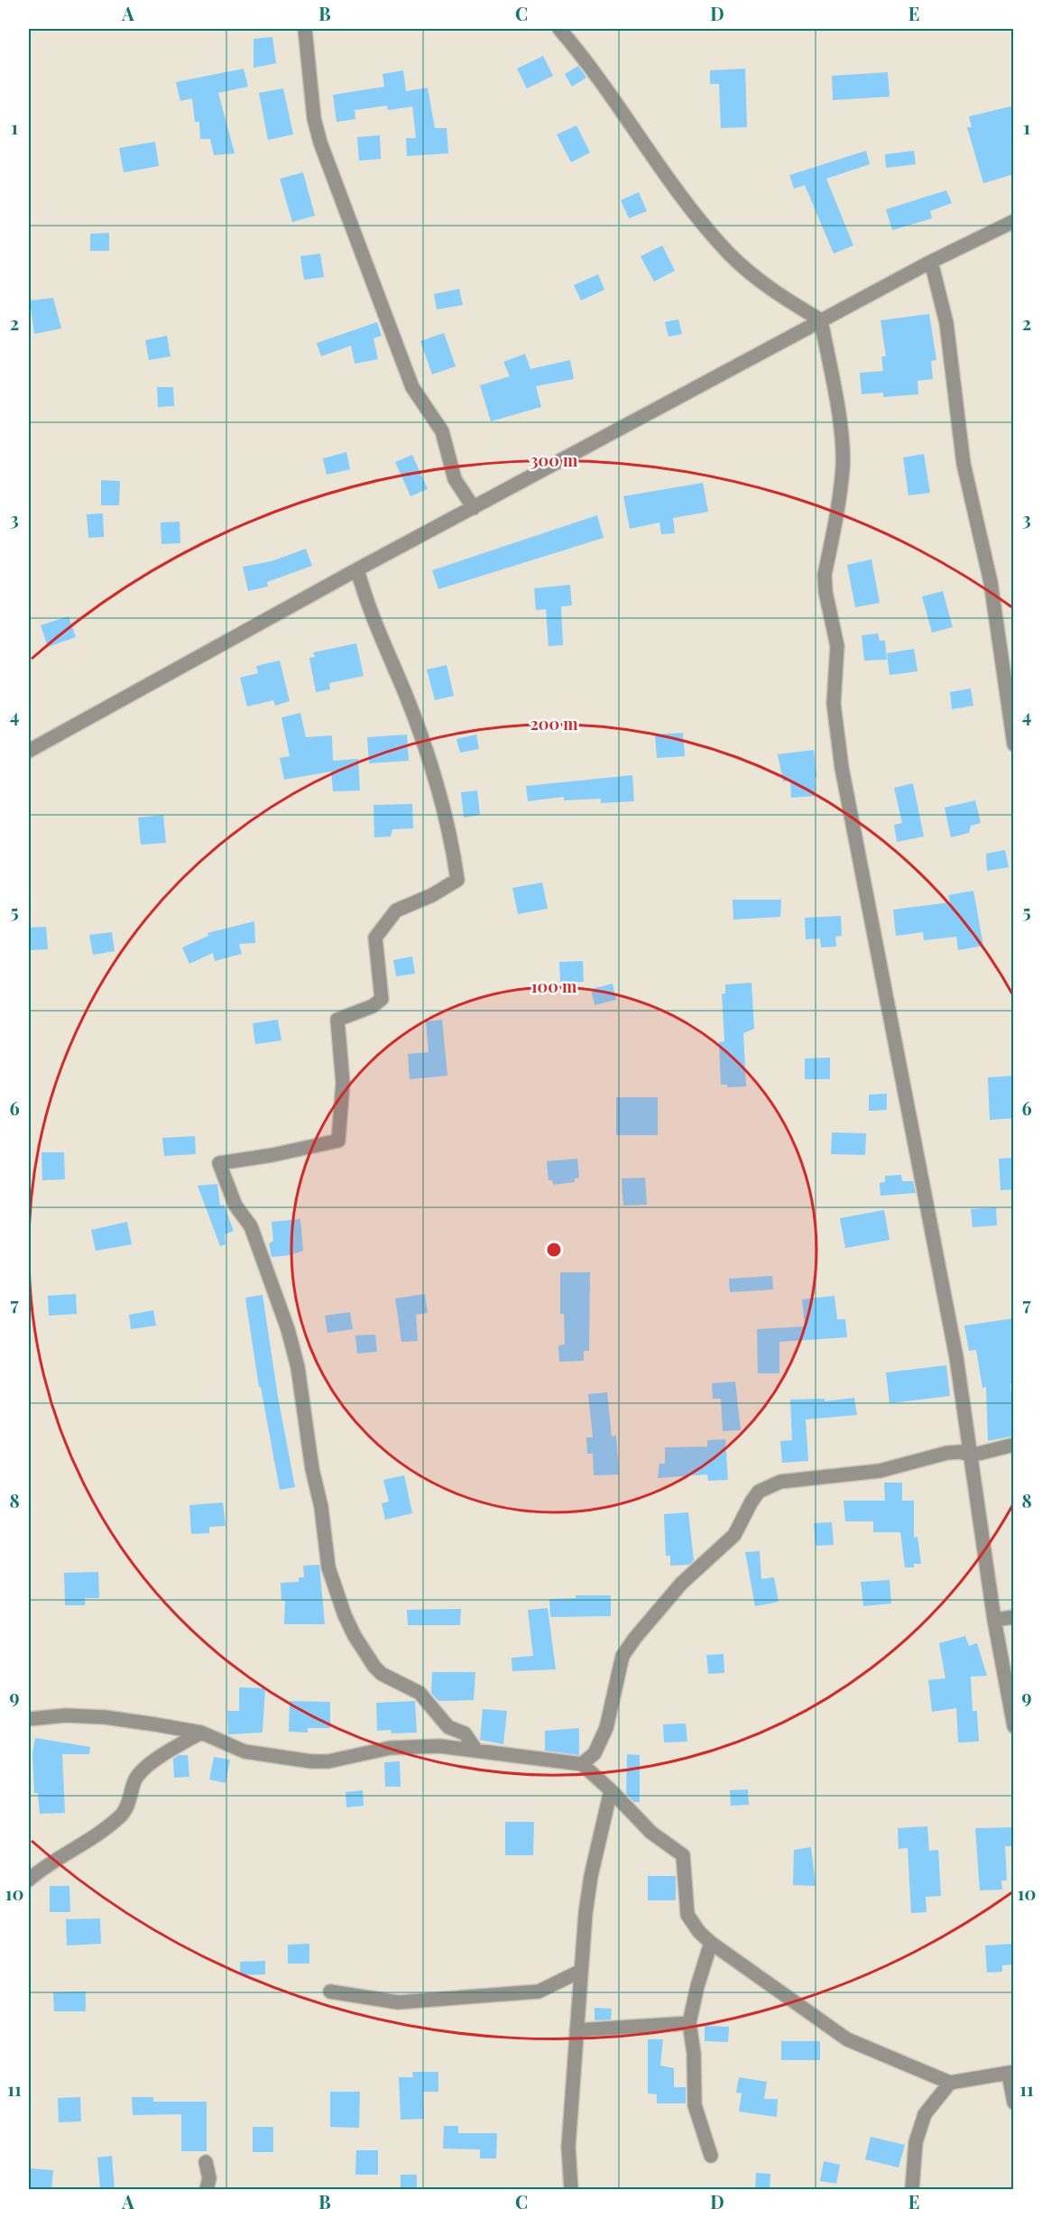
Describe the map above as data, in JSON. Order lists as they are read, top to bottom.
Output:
{
  "grid": {
    "columns": [
      "A",
      "B",
      "C",
      "D",
      "E"
    ],
    "rows": [
      "1",
      "2",
      "3",
      "4",
      "5",
      "6",
      "7",
      "8",
      "9",
      "10",
      "11"
    ]
  },
  "rings": ["300 m", "200 m", "100 m"]
}
